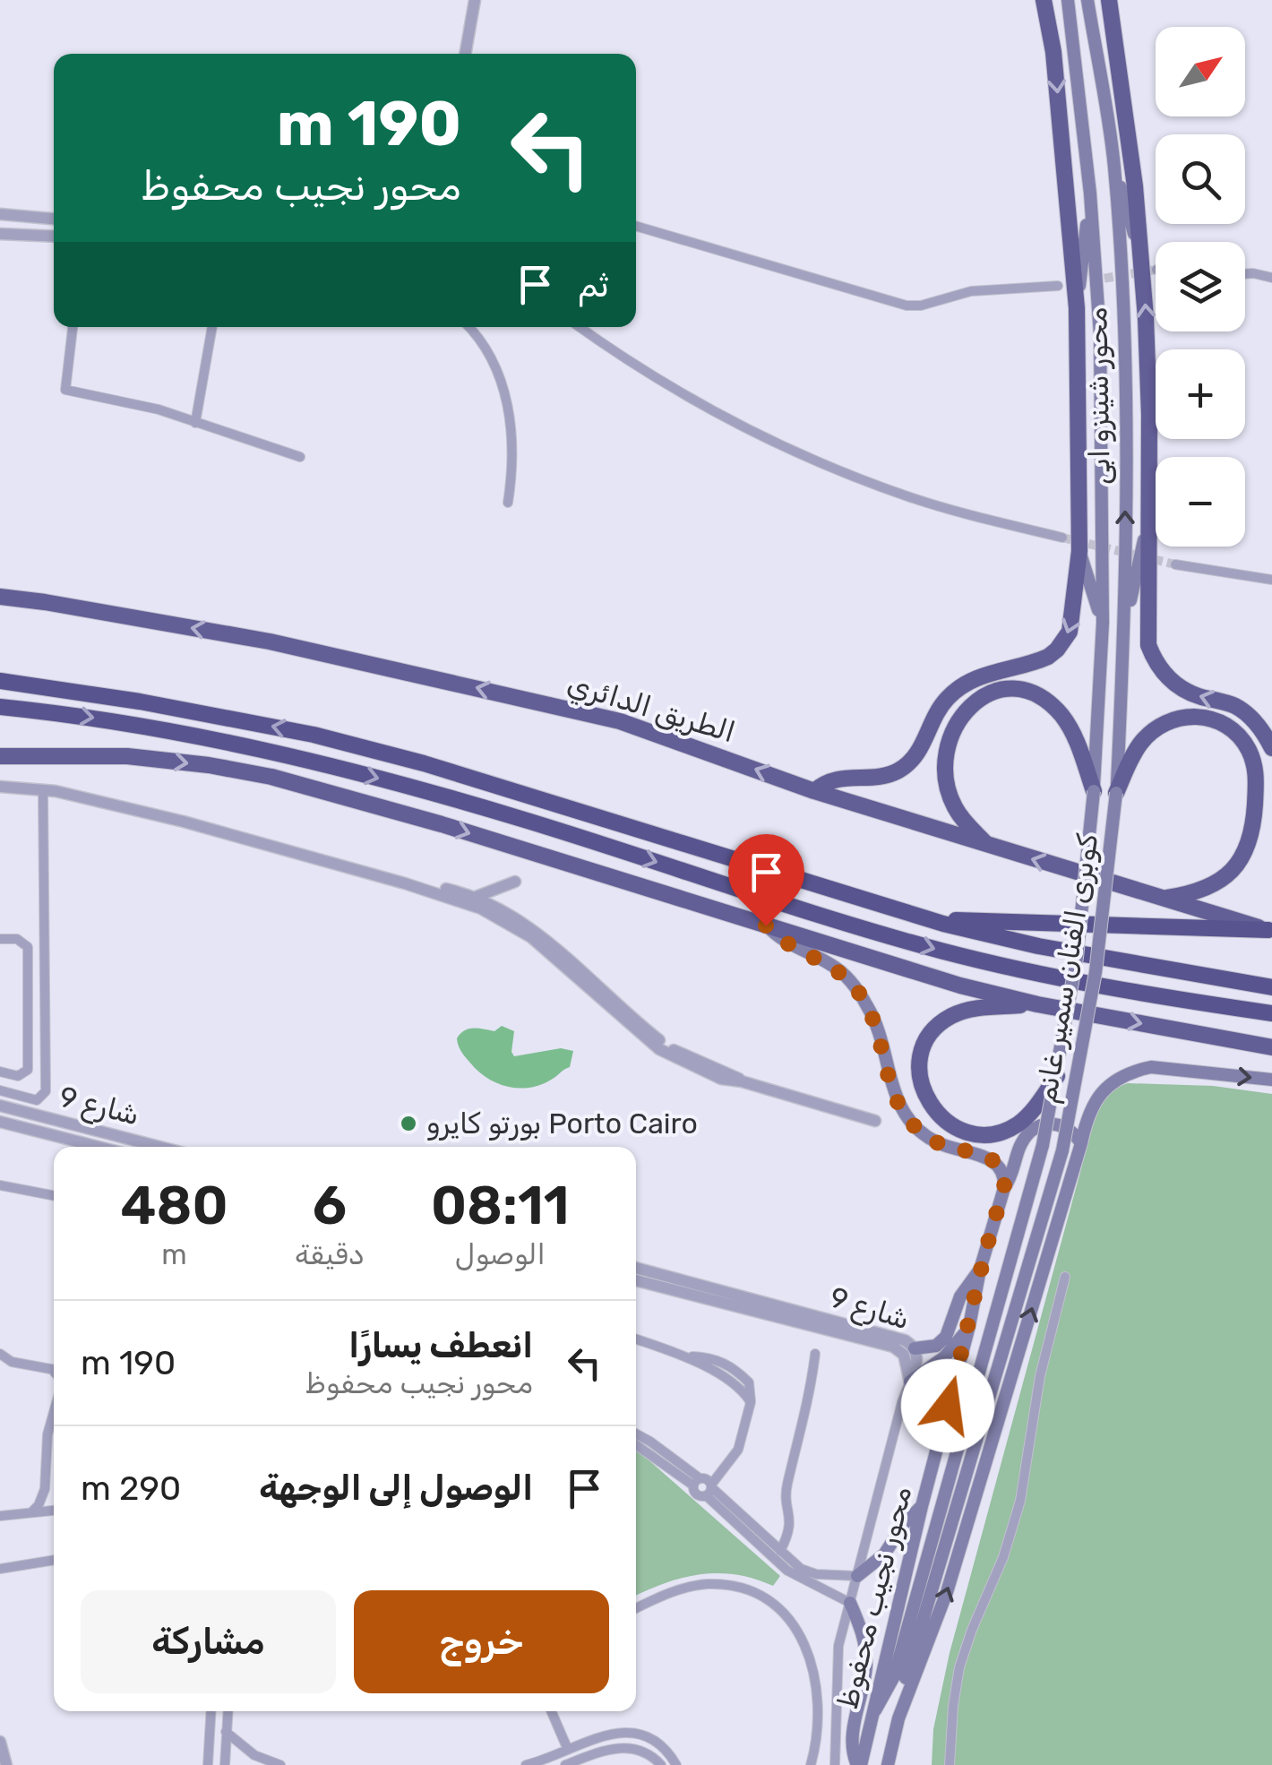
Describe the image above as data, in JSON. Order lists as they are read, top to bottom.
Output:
{
  "streets": {
    "highway": ["الطريق الدائري"],
    "main road": ["محور شينزو ابى", "كوبرى الفنان سمير غانم", "محور نجيب محفوظ"],
    "street": ["شارع 9"]
  },
  "crossings": [
    ["محور شينزو ابى", "كوبرى الفنان سمير غانم"],
    ["كوبرى الفنان سمير غانم", "محور نجيب محفوظ"]
  ],
  "places": ["بورتو كايرو Porto Cairo"],
  "north": "top right",
  "page": {
    "map_buttons": ["+", "−"],
    "turn": ["190 m", "محور نجيب محفوظ"],
    "then": "ثم",
    "eta": [
      "08:11",
      "الوصول",
      "6",
      "دقيقة",
      "480",
      "m"
    ],
    "list": [
      {
        "name": "انعطف يسارًا",
        "note": "محور نجيب محفوظ",
        "value": "190 m"
      },
      {
        "name": "الوصول إلى الوجهة",
        "value": "290 m"
      }
    ],
    "buttons": ["خروج", "مشاركة"]
  }
}
